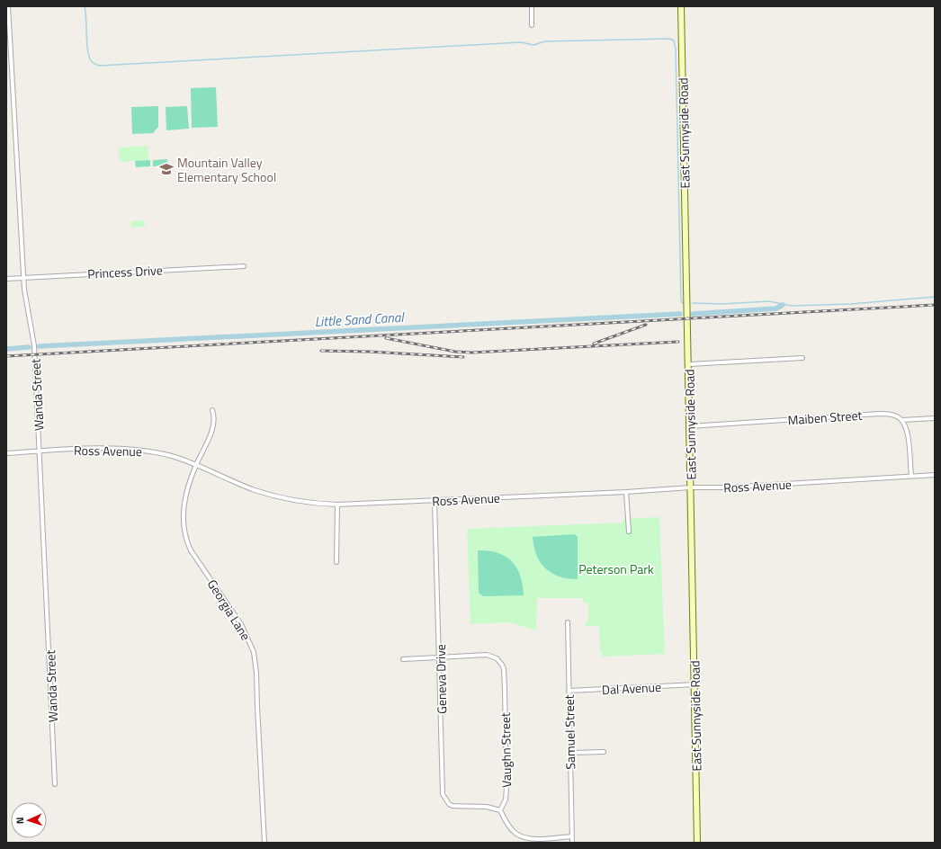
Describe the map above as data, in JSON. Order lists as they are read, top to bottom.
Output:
{
  "streets": {
    "main road": ["East Sunnyside Road"],
    "street": [
      "Princess Drive",
      "Wanda Street",
      "Maiben Street",
      "Ross Avenue",
      "Georgia Lane",
      "Geneva Drive",
      "Dal Avenue",
      "Samuel Street",
      "Vaughn Street"
    ]
  },
  "crossings": [
    ["East Sunnyside Road", "Maiben Street"],
    ["East Sunnyside Road", "Ross Avenue"],
    ["East Sunnyside Road", "Dal Avenue"],
    ["Princess Drive", "Wanda Street"],
    ["Wanda Street", "Ross Avenue"],
    ["Ross Avenue", "Georgia Lane"],
    ["Ross Avenue", "Geneva Drive"],
    ["Geneva Drive", "Vaughn Street"],
    ["Dal Avenue", "Samuel Street"]
  ],
  "water": ["Little Sand Canal"],
  "parks": ["Peterson Park"],
  "places": {
    "school or university": ["Mountain Valley Elementary School"]
  },
  "north": "left"
}
